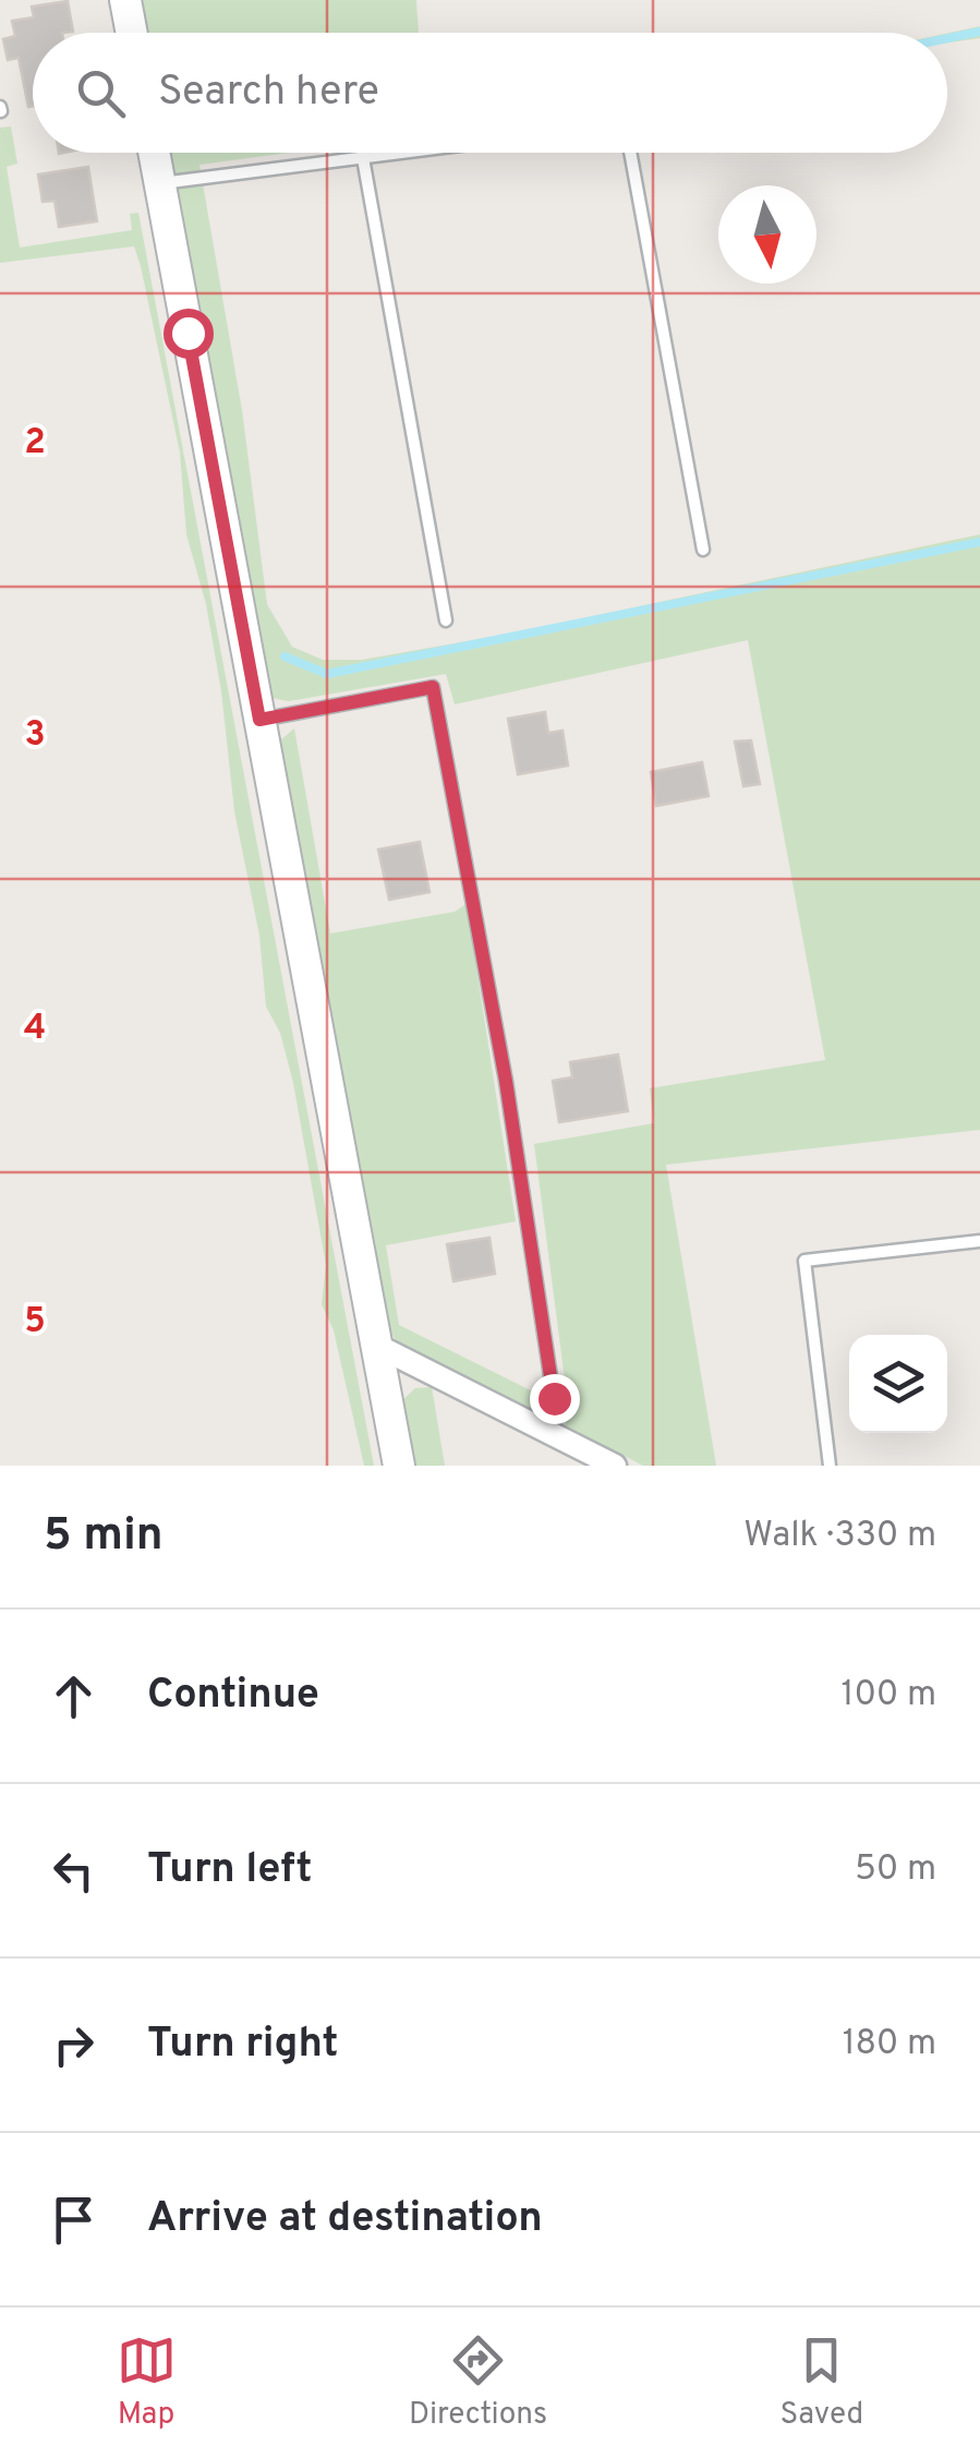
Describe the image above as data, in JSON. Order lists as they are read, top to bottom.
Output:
{
  "north": "bottom",
  "page": {
    "search": "Search here",
    "heading": ["5 min", "Walk · 330 m"],
    "list": [
      ["Continue", "100 m"],
      ["Turn left", "50 m"],
      ["Turn right", "180 m"],
      "Arrive at destination"
    ],
    "nav": ["Map", "Directions", "Saved"]
  },
  "grid": {
    "rows": [
      "2",
      "3",
      "4",
      "5"
    ]
  }
}
